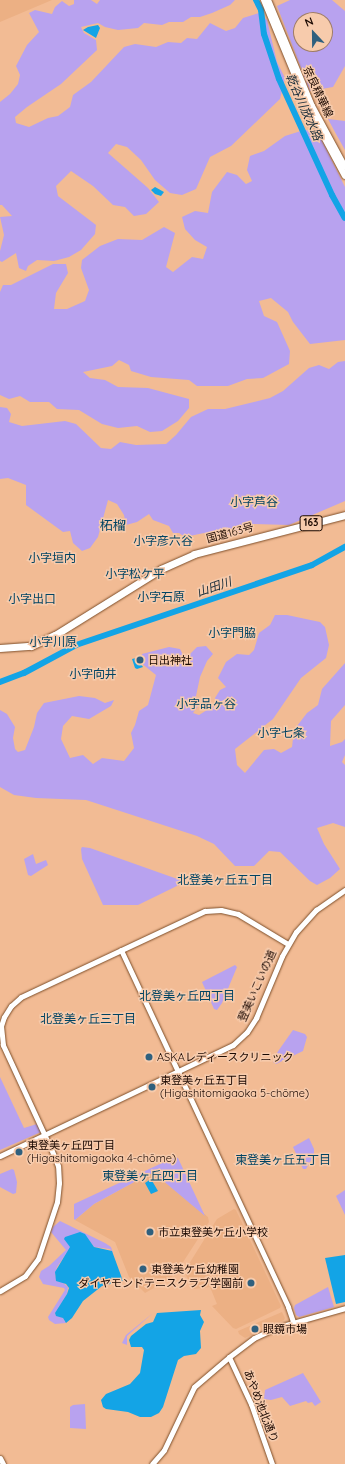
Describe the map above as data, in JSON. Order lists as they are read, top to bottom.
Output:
{
  "streets": {
    "highway": ["163", "国道163号"],
    "main road": ["奈良精華線"],
    "street": ["登美いこいの道", "あやめ池北通り"]
  },
  "districts": [
    "小字芦谷",
    "柘榴",
    "小字彦六谷",
    "小字垣内",
    "小字松ケ平",
    "小字石原",
    "小字出口",
    "小字門脇",
    "小字川原",
    "小字向井",
    "小字品ヶ谷",
    "小字七条",
    "北登美ヶ丘五丁目",
    "北登美ヶ丘四丁目",
    "北登美ヶ丘三丁目",
    "東登美ヶ丘五丁目",
    "東登美ヶ丘四丁目"
  ],
  "water": ["乾谷川放水路", "山田川"],
  "places": [
    "日出神社",
    "ASKAレディースクリニック",
    "東登美ヶ丘五丁目 (Higashitomigaoka 5-chōme)",
    "東登美ヶ丘四丁目 (Higashitomigaoka 4-chōme)",
    "市立東登美ケ丘小学校",
    "東登美ケ丘幼稚園",
    "ダイヤモンドテニスクラブ学園前",
    "眼鏡市場"
  ],
  "north": "top"
}
